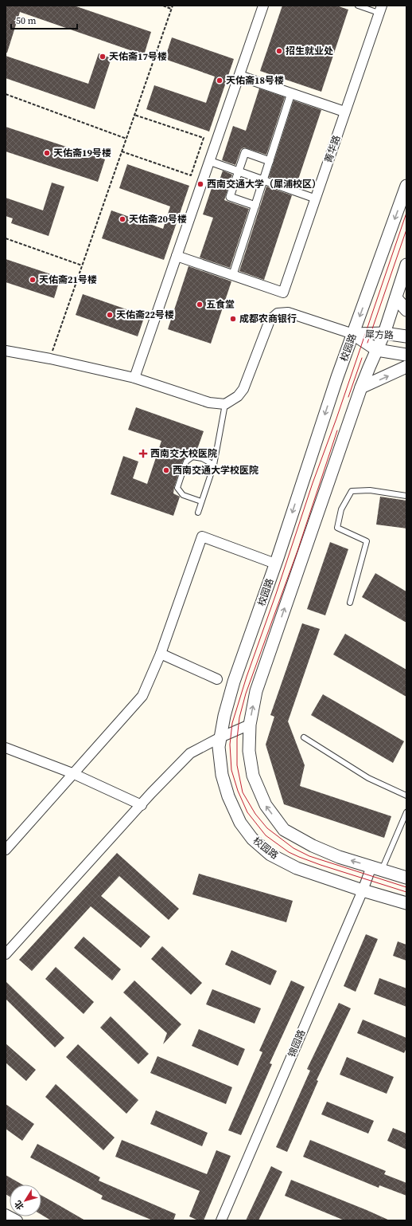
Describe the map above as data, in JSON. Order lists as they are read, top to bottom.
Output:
{
  "streets": {
    "street": [
      "菁华路",
      "犀方路",
      "校园路",
      "锦园路"
    ]
  },
  "crossings": [
    ["犀方路", "校园路"],
    ["校园路", "锦园路"]
  ],
  "places": {
    "other": [
      "招生就业处",
      "天佑斋17号楼",
      "天佑斋18号楼",
      "天佑斋19号楼",
      "西南交通大学（犀浦校区）",
      "天佑斋20号楼",
      "天佑斋21号楼",
      "五食堂",
      "天佑斋22号楼",
      "成都农商银行",
      "西南交通大学校医院"
    ],
    "health": ["西南交大校医院"]
  },
  "scale_bar": "50 m",
  "north": "bottom left"
}
